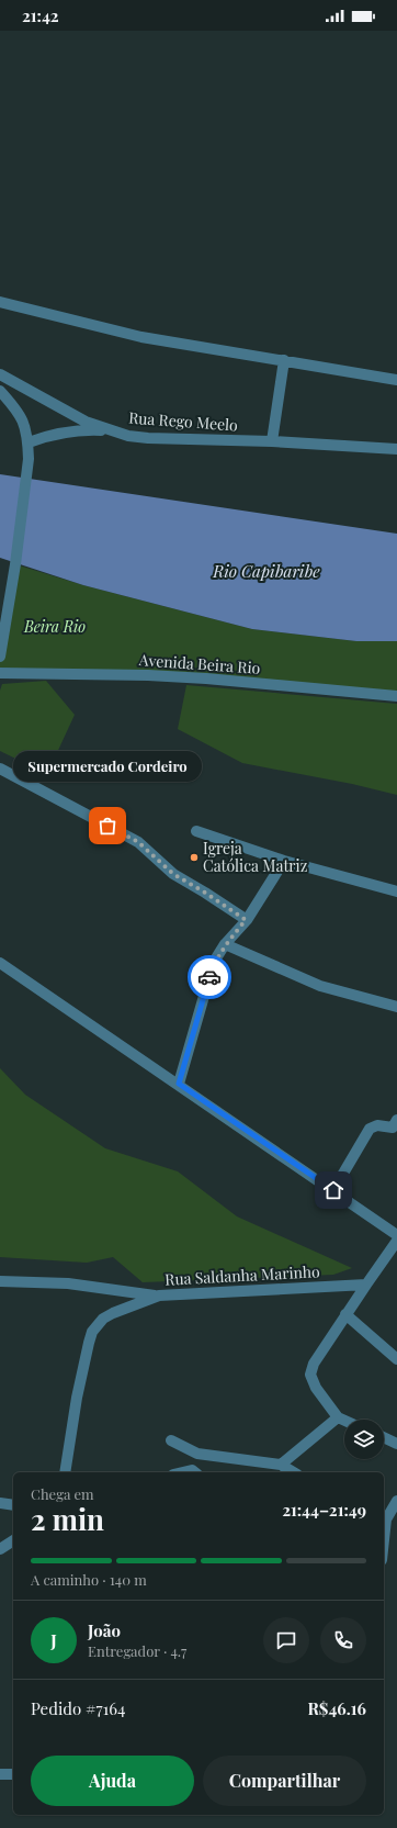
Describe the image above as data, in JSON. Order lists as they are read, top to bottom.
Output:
{
  "streets": {
    "street": ["Rua Rego Meelo", "Avenida Beira Rio", "Rua Saldanha Marinho"]
  },
  "water": ["Rio Capibaribe"],
  "parks": ["Beira Rio"],
  "places": ["Supermercado Cordeiro", "Igreja Católica Matriz"],
  "page": {
    "status": "21:42",
    "bubble": "Supermercado Cordeiro",
    "heading": ["2 min", "Chega em", "21:44–21:49"],
    "panel": [
      "João",
      "Entregador · 4.7",
      "Pedido #7164",
      "R$46.16"
    ],
    "bar": "A caminho · 140 m",
    "round": "J",
    "buttons": ["Ajuda", "Compartilhar"]
  }
}
